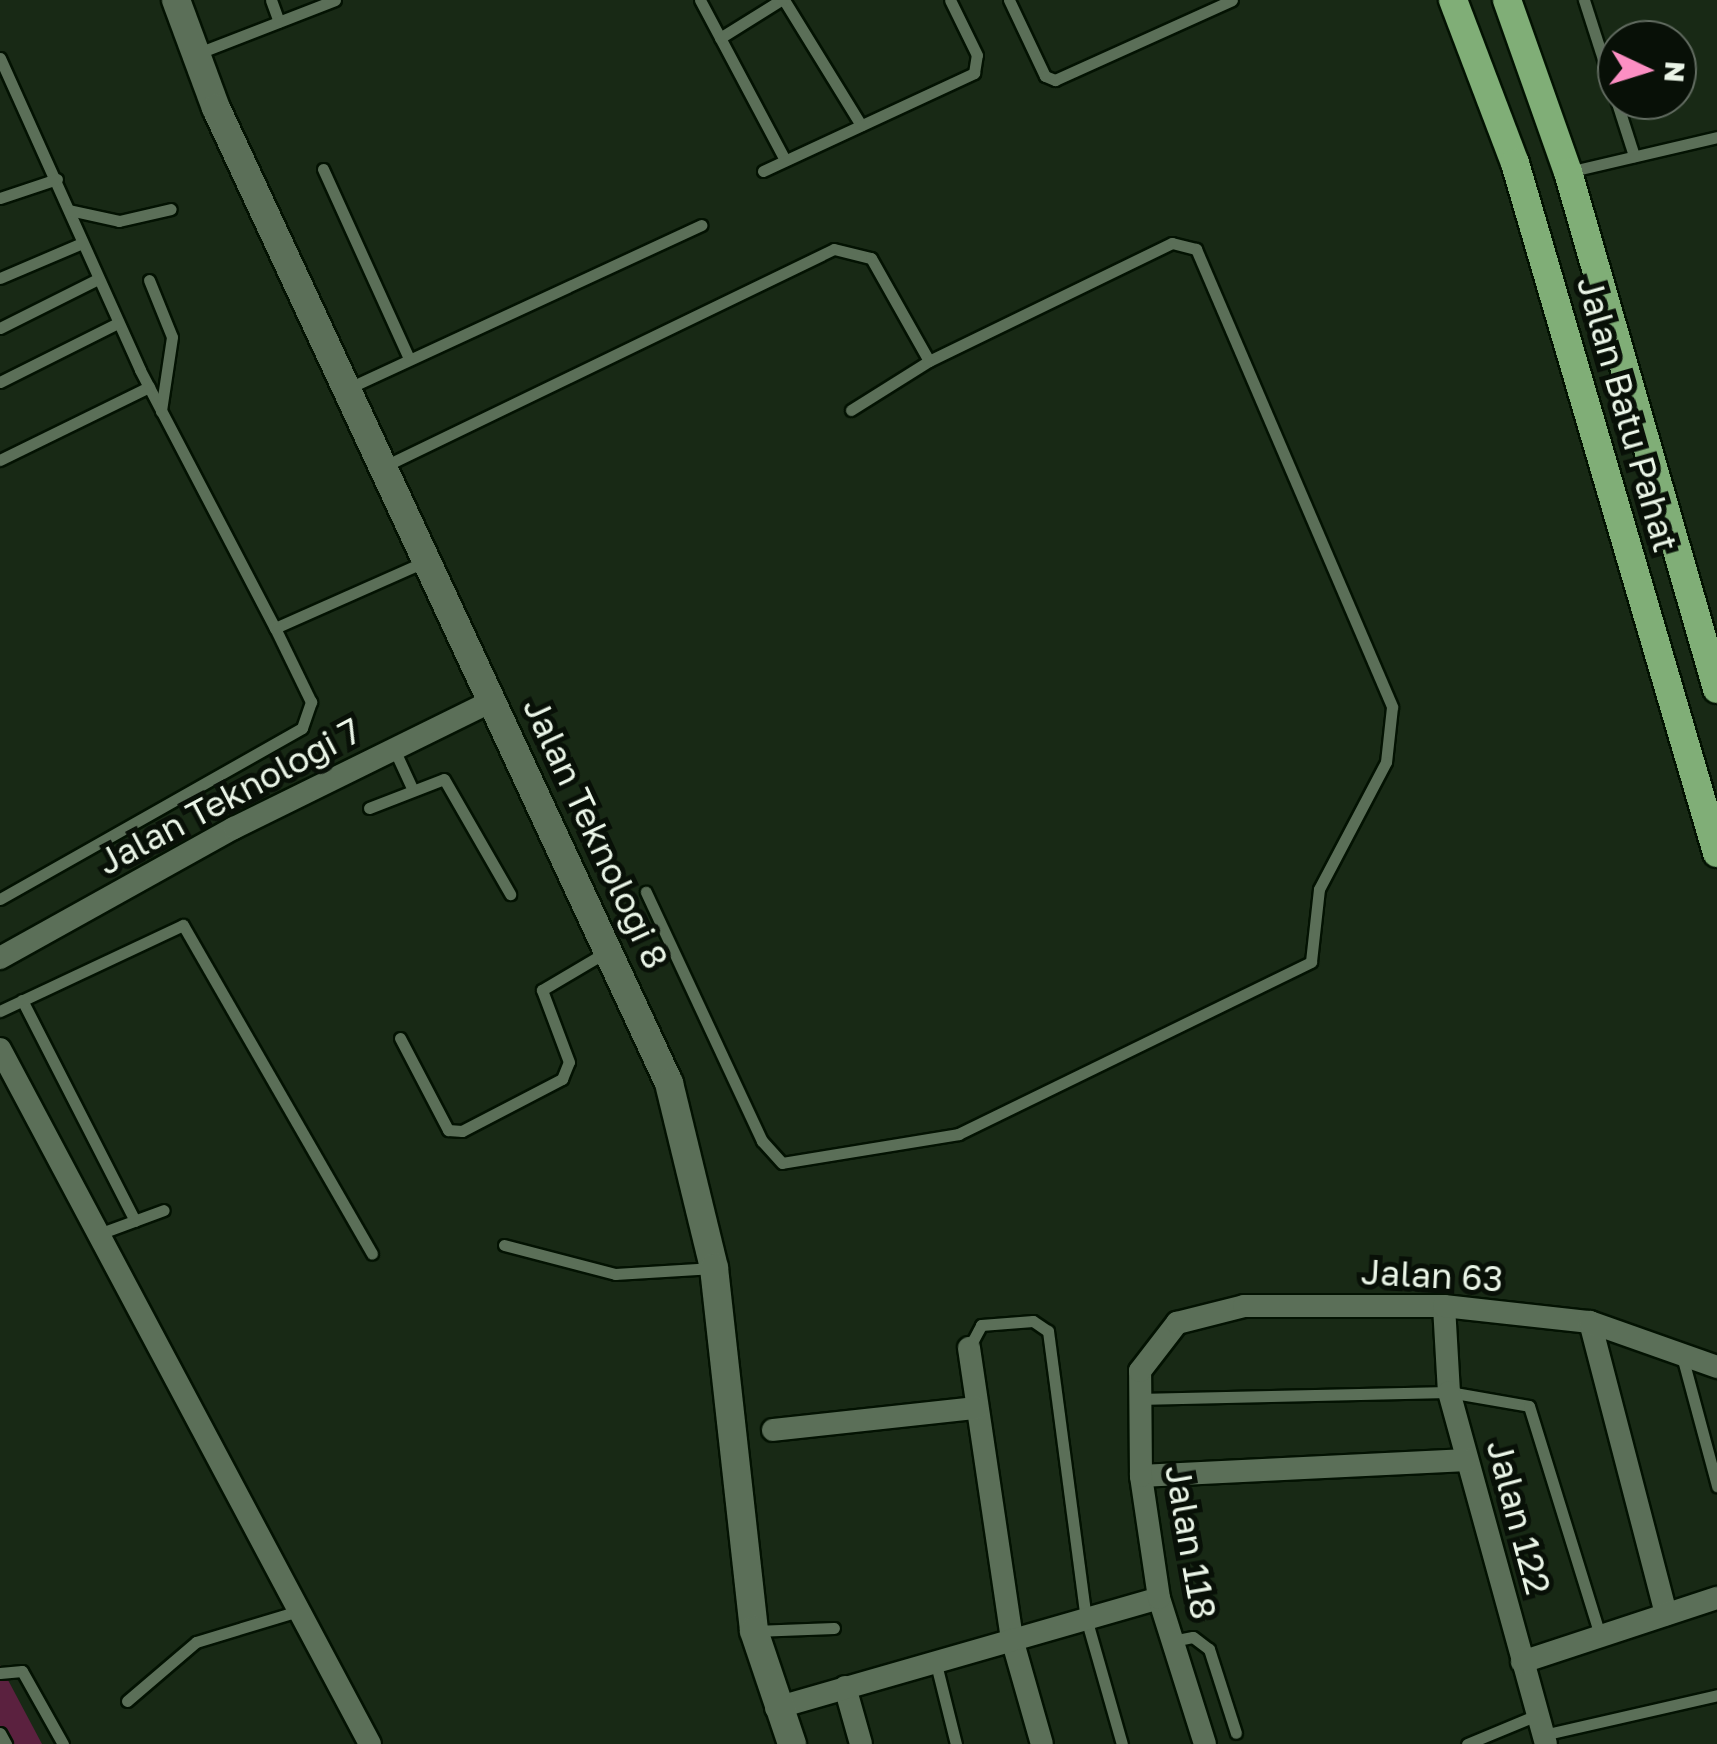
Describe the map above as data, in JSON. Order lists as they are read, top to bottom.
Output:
{
  "streets": {
    "highway": ["Jalan Batu Pahat"],
    "street": [
      "Jalan Teknologi 7",
      "Jalan Teknologi 8",
      "Jalan 63",
      "Jalan 122",
      "Jalan 118"
    ]
  },
  "crossings": [
    ["Jalan Teknologi 7", "Jalan Teknologi 8"],
    ["Jalan 63", "Jalan 122"],
    ["Jalan 63", "Jalan 118"]
  ],
  "north": "right"
}
